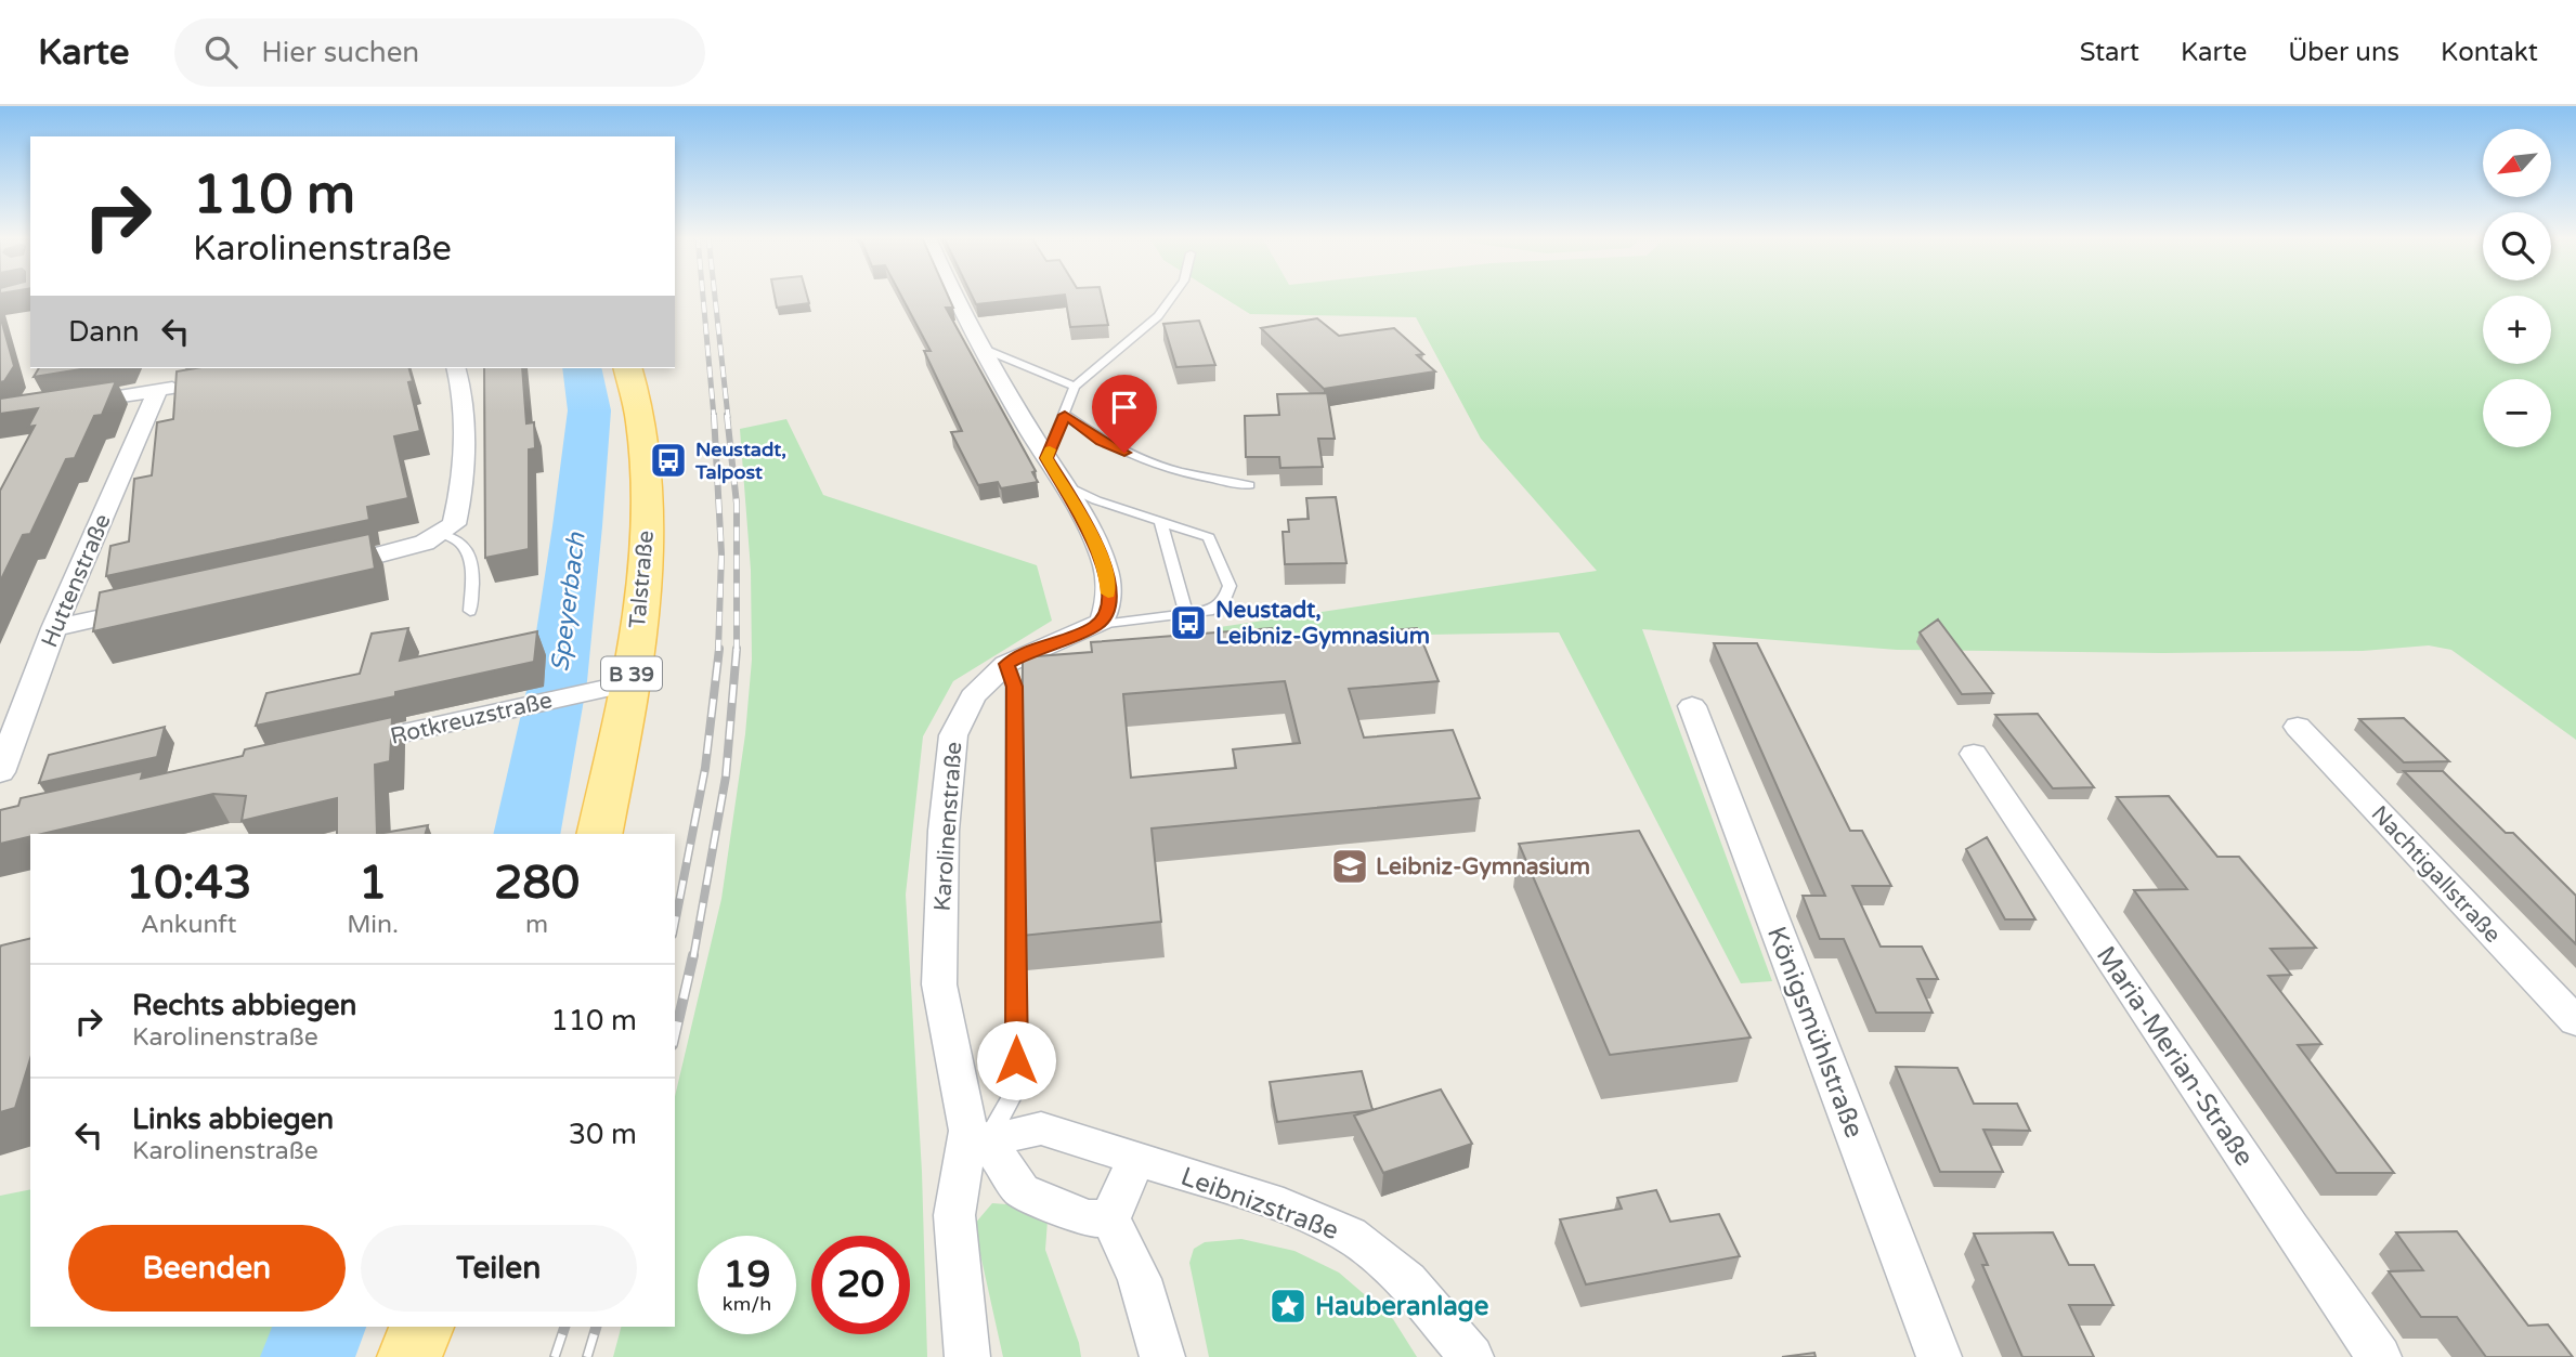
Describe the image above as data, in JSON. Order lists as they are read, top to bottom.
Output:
{
  "streets": {
    "main road": ["Talstraße", "B 39"],
    "street": [
      "Huttenstraße",
      "Rotkreuzstraße",
      "Karolinenstraße",
      "Nachtigallstraße",
      "Königsmühlstraße",
      "Maria-Merian-Straße",
      "Leibnizstraße"
    ]
  },
  "crossings": [
    ["Talstraße", "Rotkreuzstraße"],
    ["Karolinenstraße", "Leibnizstraße"]
  ],
  "water": ["Speyerbach"],
  "places": {
    "bus stop": ["Neustadt, Talpost", "Neustadt, Leibniz-Gymnasium"],
    "school or university": ["Leibniz-Gymnasium"],
    "place": ["Hauberanlage"]
  },
  "north": "bottom left",
  "page": {
    "header": "Karte",
    "search": "Hier suchen",
    "nav": [
      "Start",
      "Karte",
      "Über uns",
      "Kontakt"
    ],
    "map_buttons": ["+", "−"],
    "turn": ["110 m", "Karolinenstraße"],
    "then": "Dann",
    "eta": [
      "10:43",
      "Ankunft",
      "1",
      "Min.",
      "280",
      "m"
    ],
    "list": [
      {
        "name": "Rechts abbiegen",
        "note": "Karolinenstraße",
        "value": "110 m"
      },
      {
        "name": "Links abbiegen",
        "note": "Karolinenstraße",
        "value": "30 m"
      }
    ],
    "buttons": ["Beenden", "Teilen"],
    "speed": "19 km/h",
    "limit": "20"
  }
}
